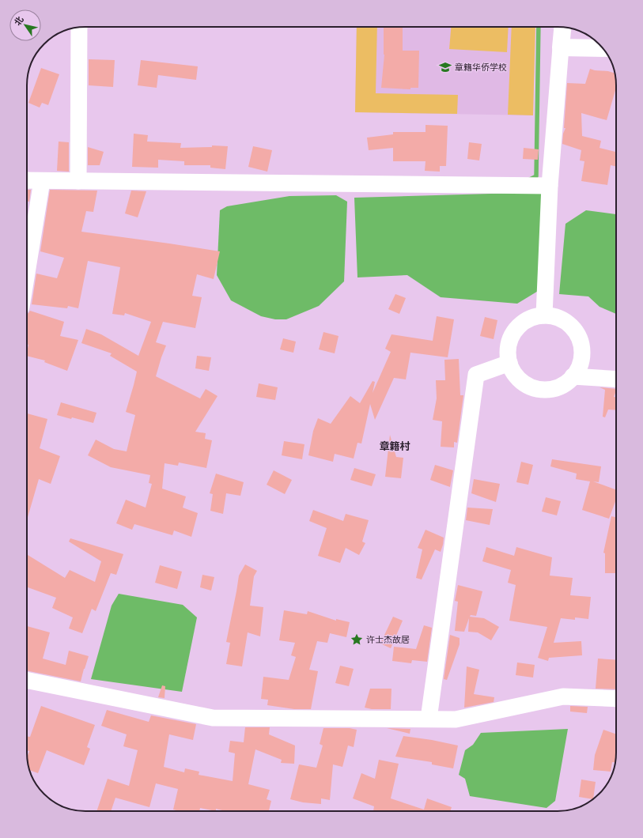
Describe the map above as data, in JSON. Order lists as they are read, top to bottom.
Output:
{
  "districts": ["章籍村"],
  "places": {
    "school or university": ["章籍华侨学校"],
    "place": ["许士杰故居"]
  },
  "north": "top left"
}
